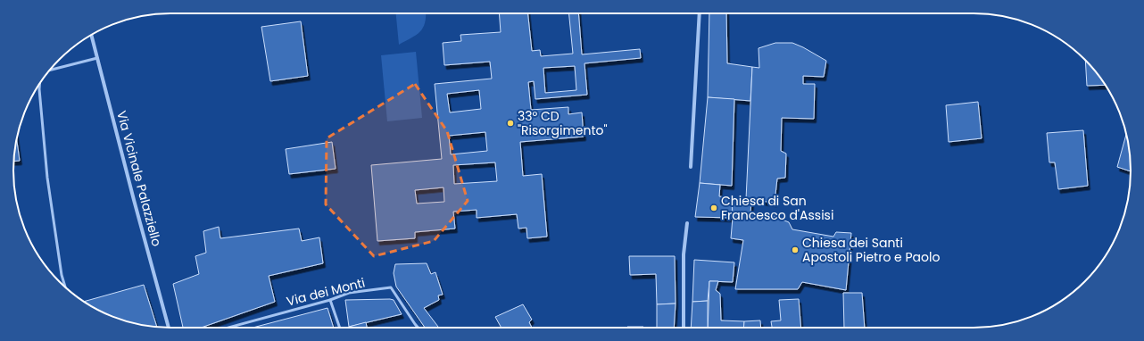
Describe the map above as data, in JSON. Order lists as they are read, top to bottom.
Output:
{
  "streets": {
    "street": ["Via Vicinale Palazziello"],
    "lane": ["Via dei Monti"]
  },
  "places": ["33° CD \"Risorgimento\"", "Chiesa di San Francesco d'Assisi", "Chiesa dei Santi Apostoli Pietro e Paolo"]
}
